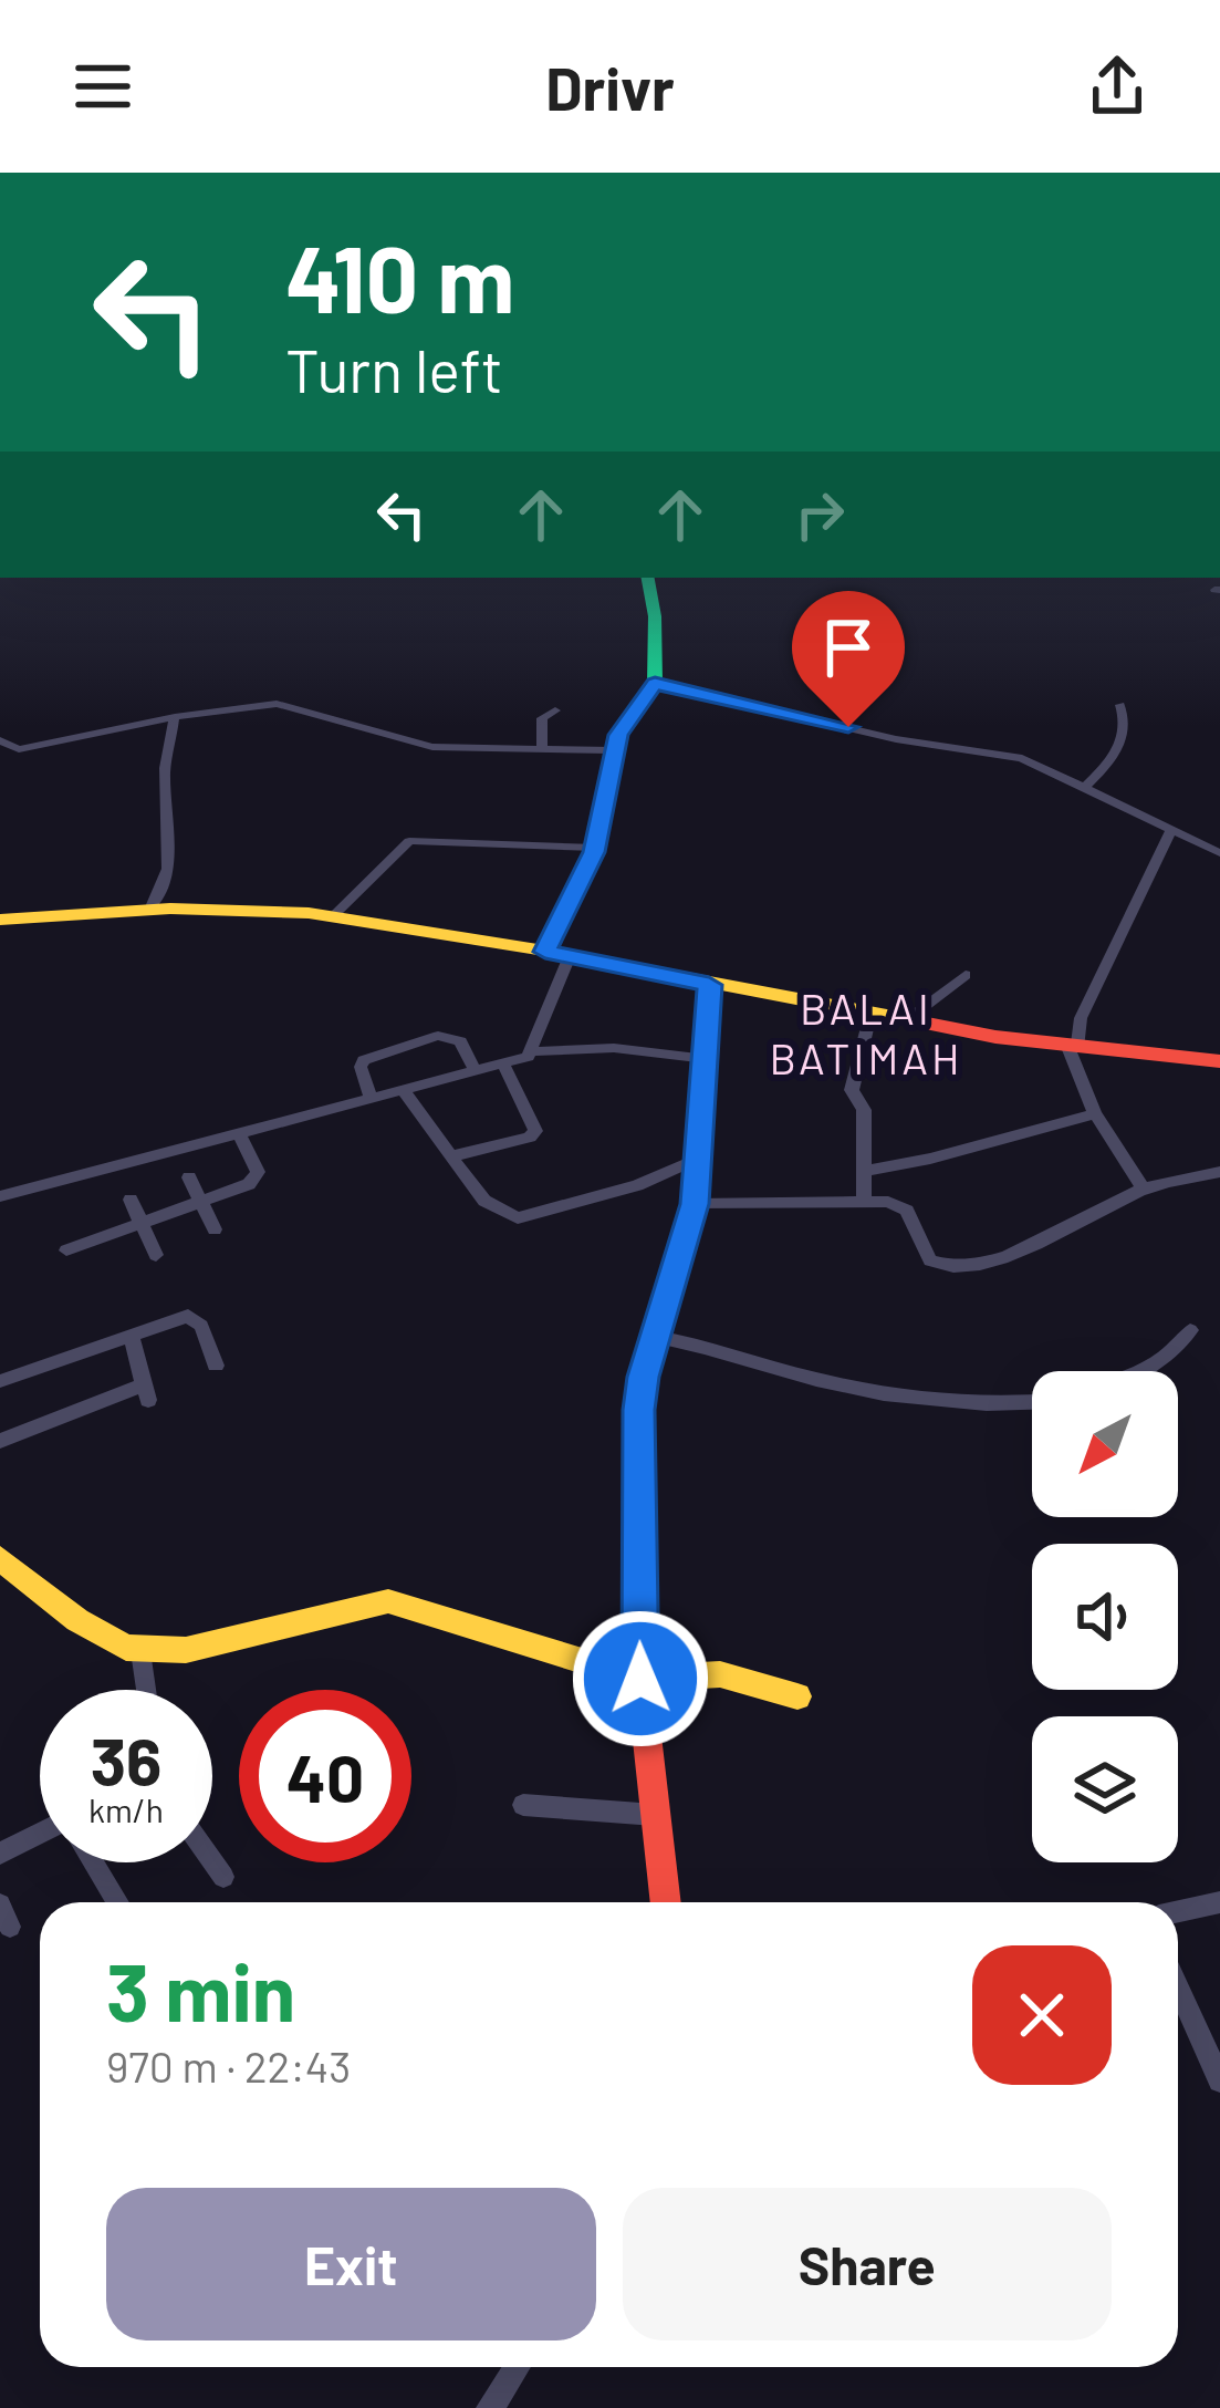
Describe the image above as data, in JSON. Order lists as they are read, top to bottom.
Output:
{
  "districts": ["BALAI BATIMAH"],
  "north": "bottom left",
  "page": {
    "header": "Drivr",
    "turn": ["410 m", "Turn left"],
    "speed": "36 km/h",
    "limit": "40",
    "heading": ["3 min", "970 m · 22:43"],
    "buttons": ["Exit", "Share"]
  }
}
